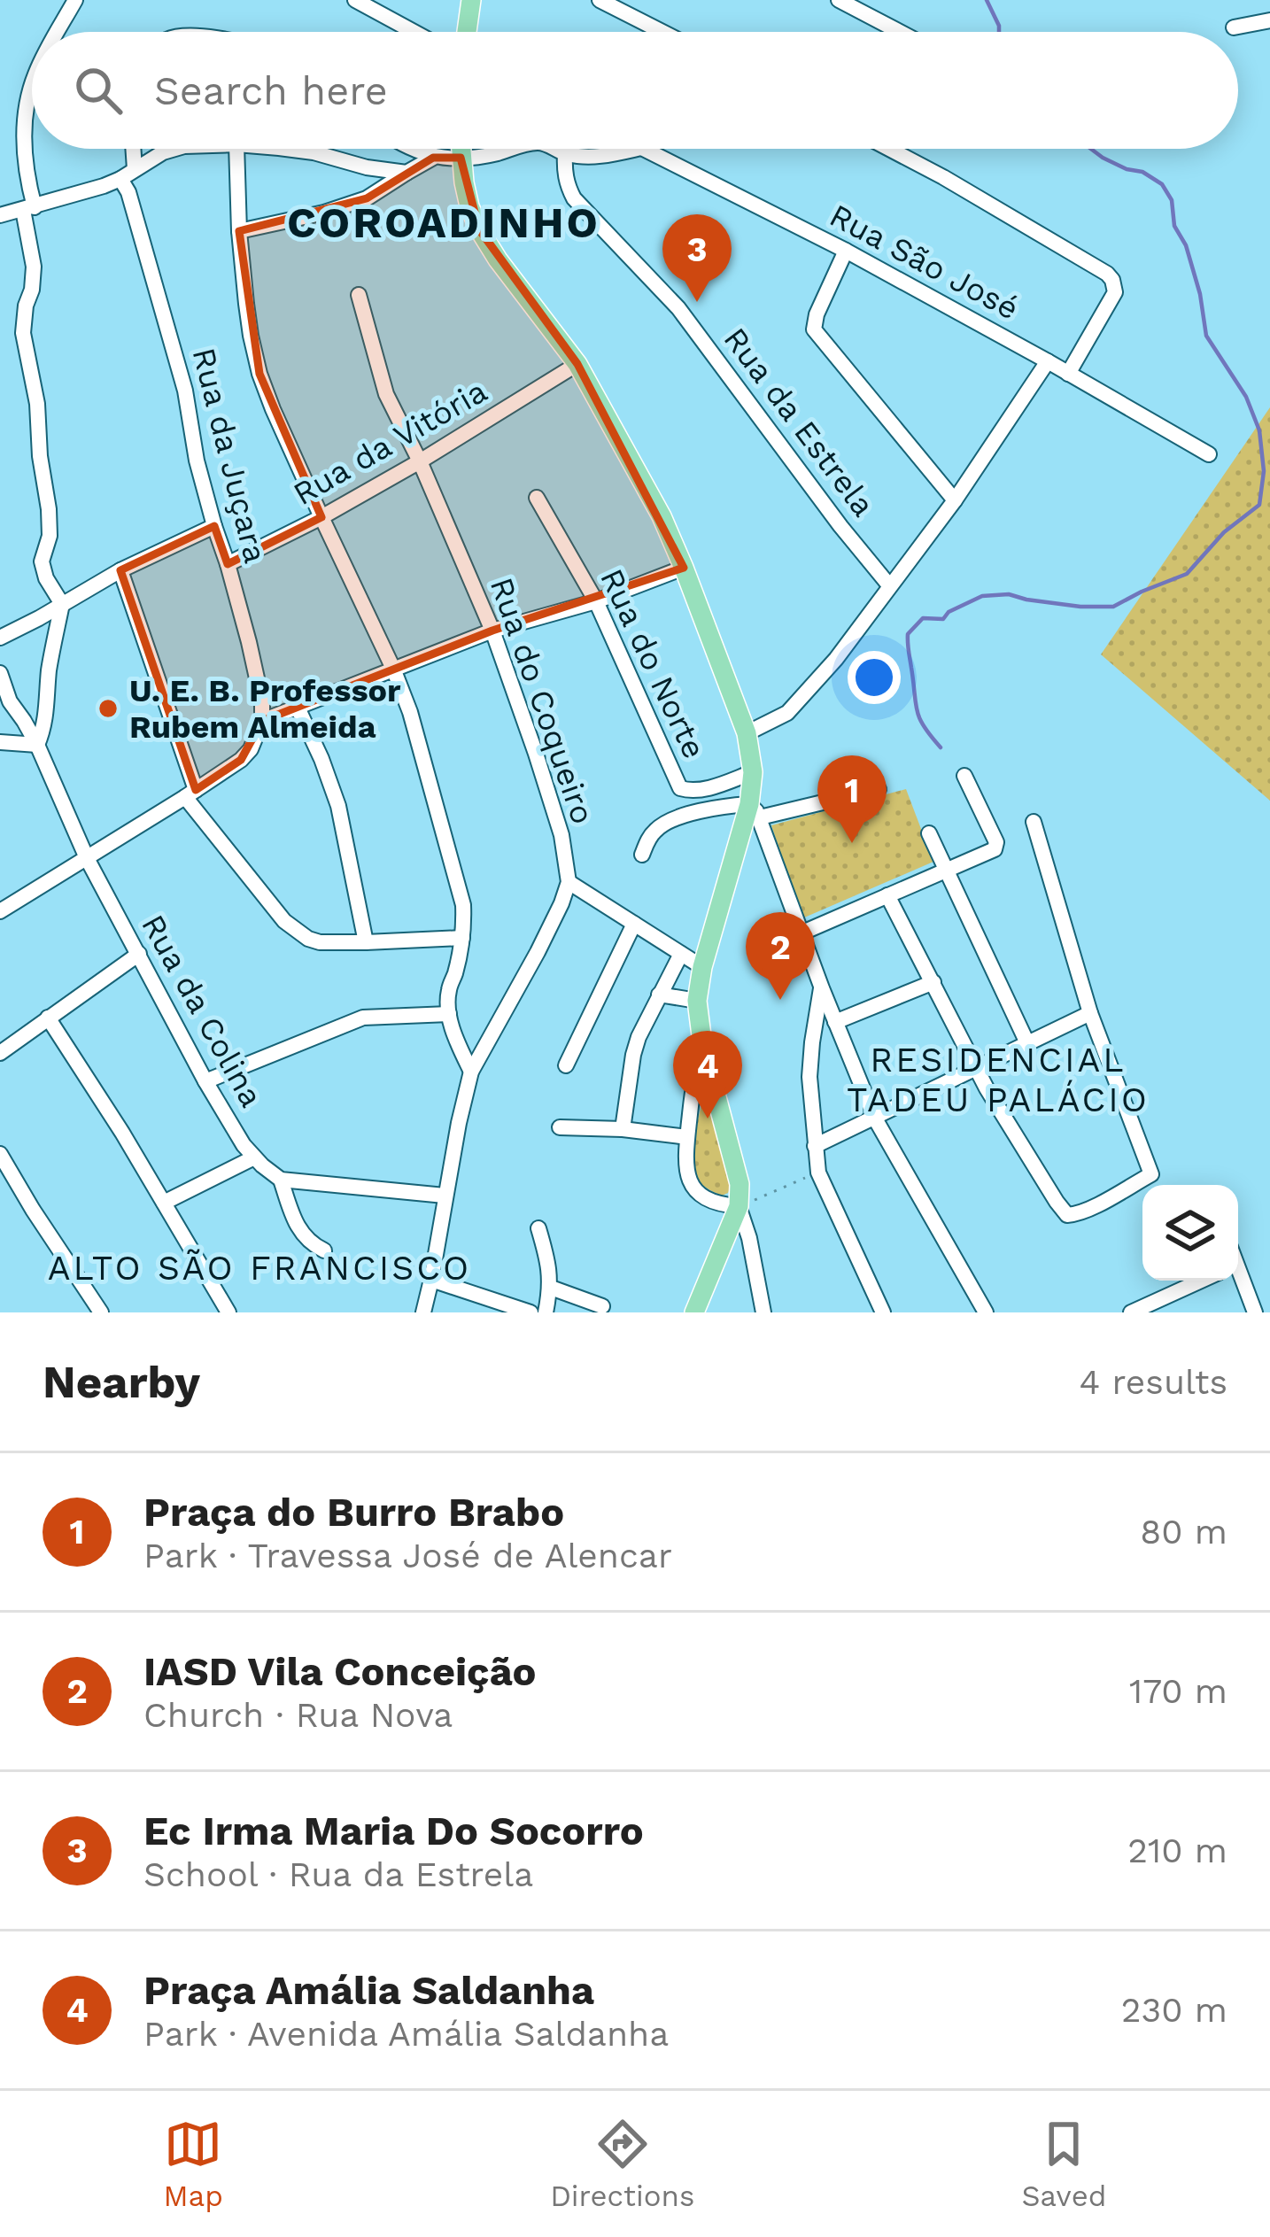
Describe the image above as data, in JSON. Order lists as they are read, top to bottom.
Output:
{
  "streets": {
    "street": [
      "Rua São José",
      "Rua da Estrela",
      "Rua da Vitória",
      "Rua da Juçara",
      "Rua do Norte",
      "Rua do Coqueiro",
      "Rua da Colina"
    ]
  },
  "crossings": [
    ["Rua da Vitória", "Rua da Juçara"],
    ["Rua da Vitória", "Rua do Coqueiro"]
  ],
  "districts": ["COROADINHO", "RESIDENCIAL TADEU PALÁCIO", "ALTO SÃO FRANCISCO"],
  "places": ["U. E. B. Professor Rubem Almeida"],
  "page": {
    "search": "Search here",
    "pins": [
      "3",
      "1",
      "2",
      "4"
    ],
    "heading": ["Nearby", "4 results"],
    "list": [
      {
        "mark": "1",
        "name": "Praça do Burro Brabo",
        "note": "Park · Travessa José de Alencar",
        "value": "80 m"
      },
      {
        "mark": "2",
        "name": "IASD Vila Conceição",
        "note": "Church · Rua Nova",
        "value": "170 m"
      },
      {
        "mark": "3",
        "name": "Ec Irma Maria Do Socorro",
        "note": "School · Rua da Estrela",
        "value": "210 m"
      },
      {
        "mark": "4",
        "name": "Praça Amália Saldanha",
        "note": "Park · Avenida Amália Saldanha",
        "value": "230 m"
      }
    ],
    "nav": ["Map", "Directions", "Saved"]
  }
}
